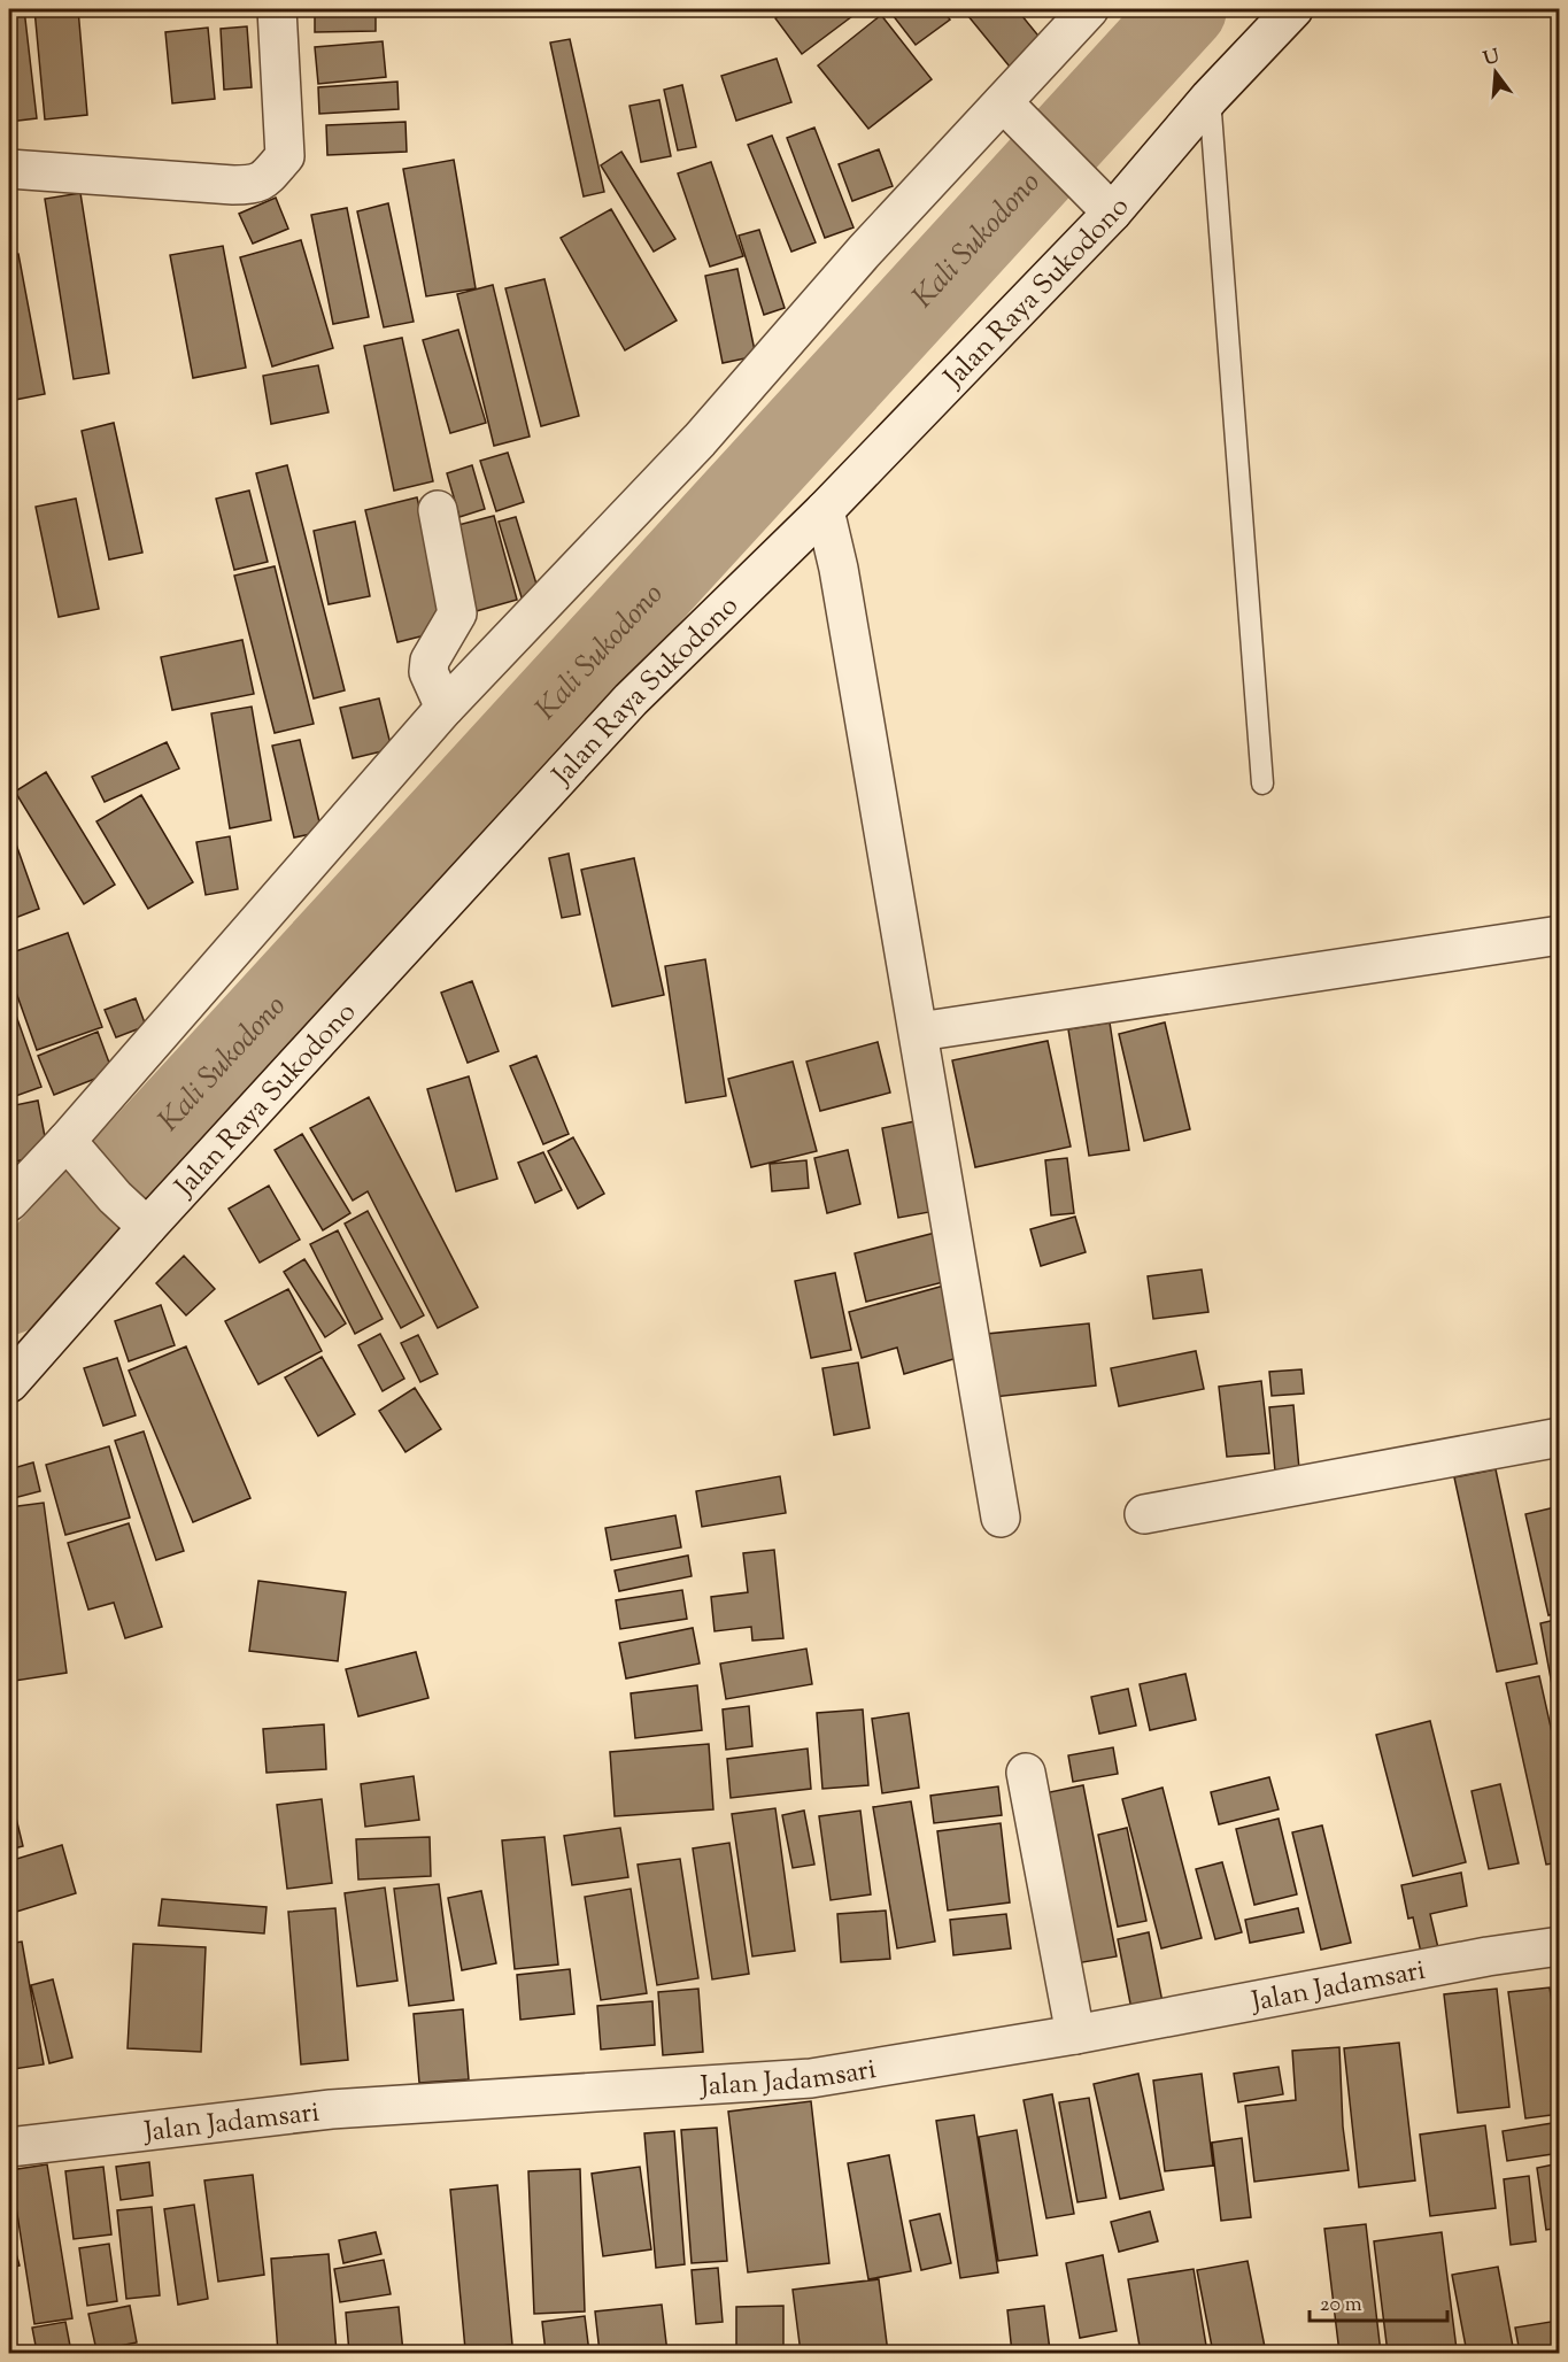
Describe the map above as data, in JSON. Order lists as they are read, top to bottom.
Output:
{
  "streets": {
    "street": ["Jalan Raya Sukodono", "Jalan Jadamsari"]
  },
  "water": ["Kali Sukodono"],
  "scale_bar": "20 m",
  "north": "top"
}
